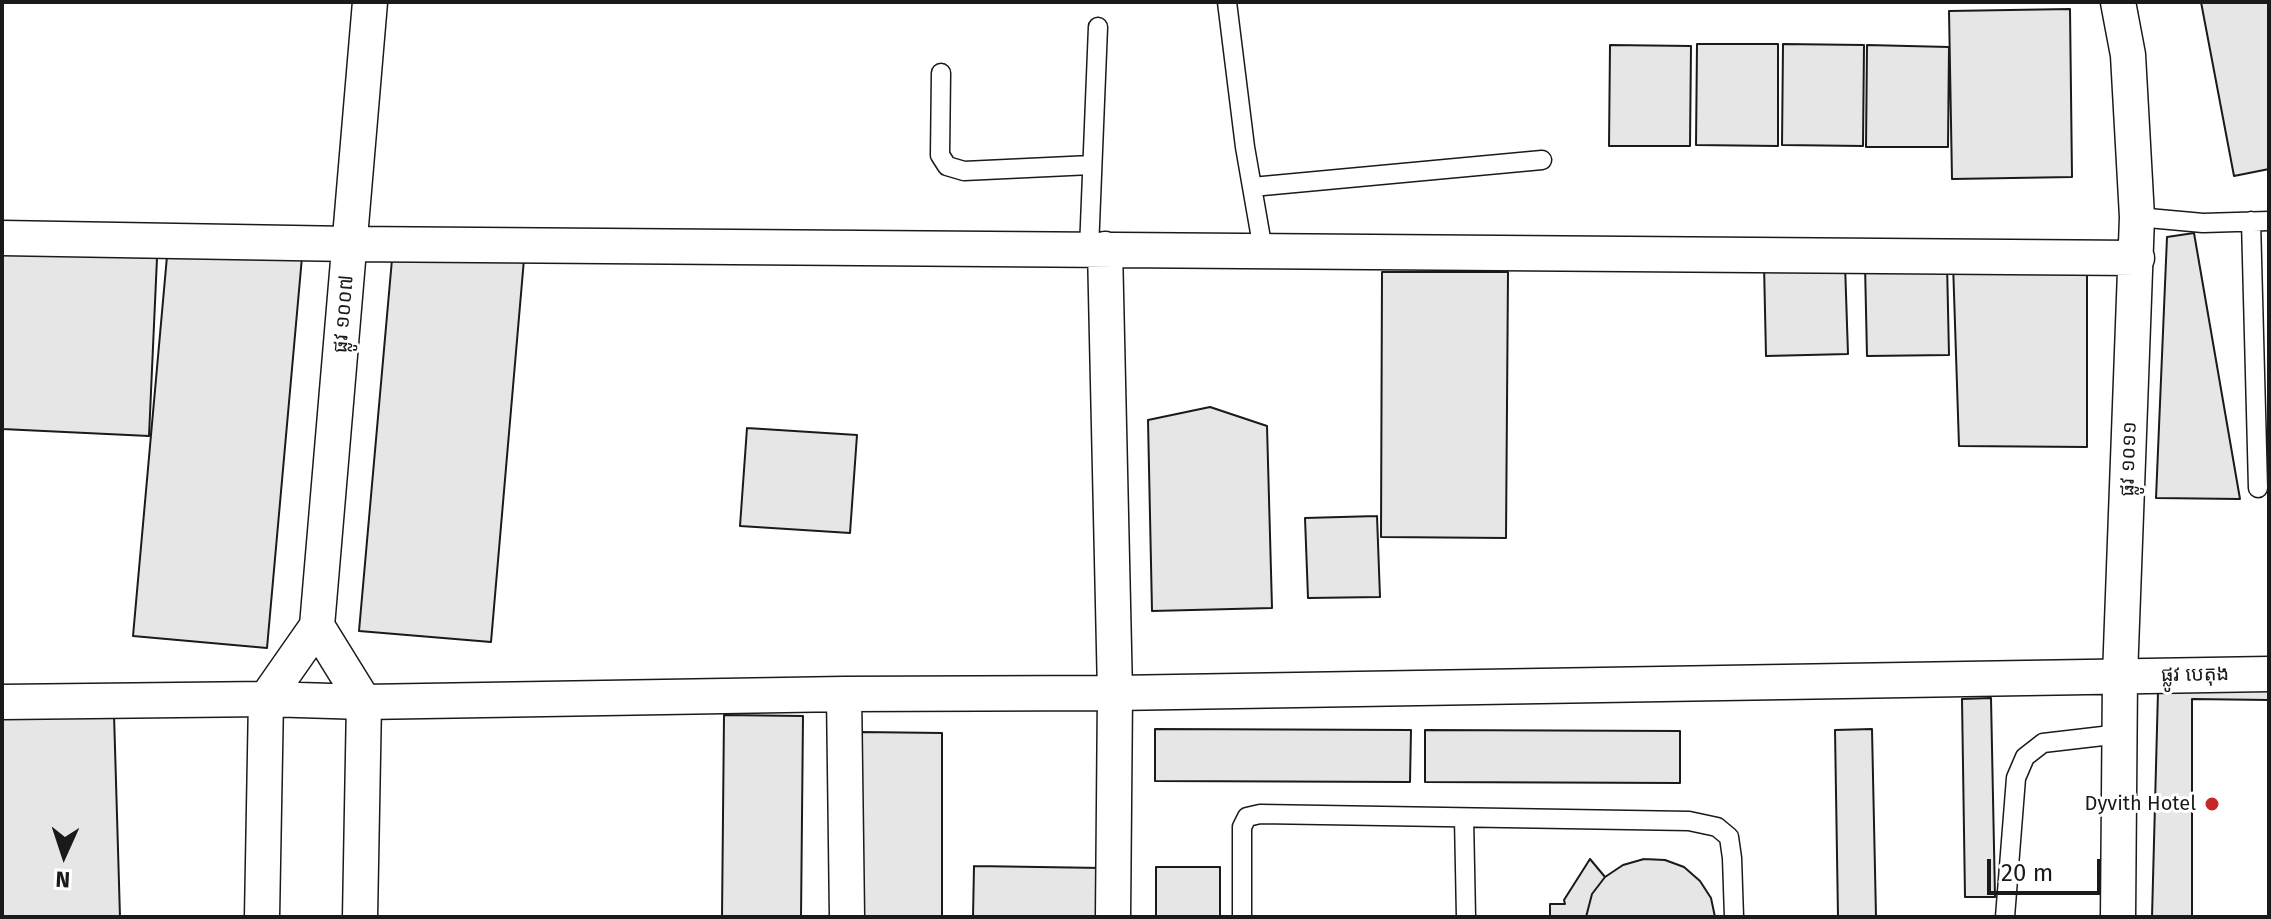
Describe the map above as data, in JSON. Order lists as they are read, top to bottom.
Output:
{
  "streets": {
    "street": ["ផ្លូវ ១០០៧", "ផ្លូវ ១០១១", "ផ្លូវ បេតុង"]
  },
  "crossings": [
    ["ផ្លូវ ១០១១", "ផ្លូវ បេតុង"]
  ],
  "places": ["Dyvith Hotel"],
  "scale_bar": "20 m",
  "north": "bottom"
}
